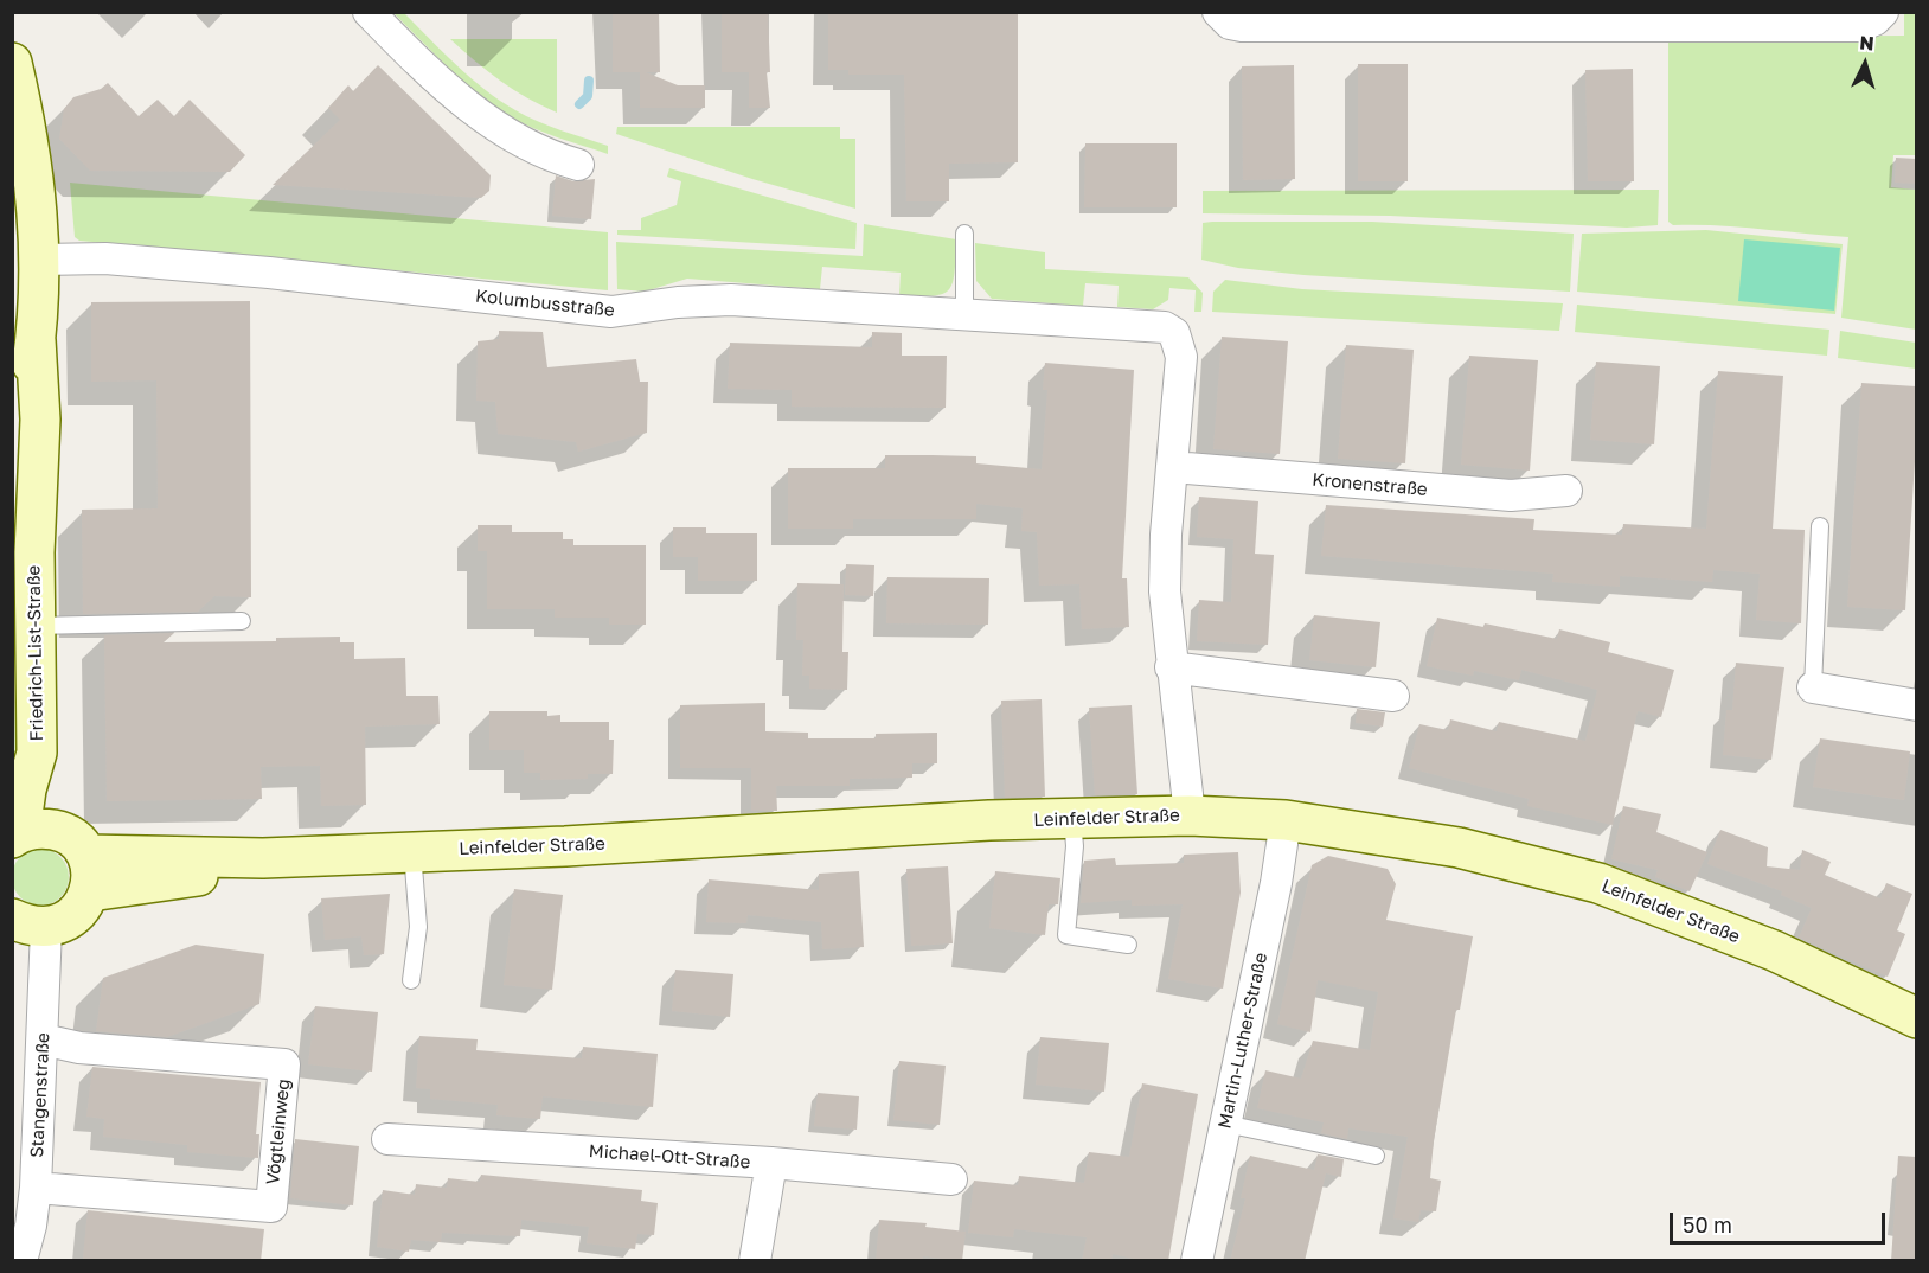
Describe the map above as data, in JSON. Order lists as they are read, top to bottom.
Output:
{
  "streets": {
    "main road": ["Friedrich-List-Straße", "Leinfelder Straße"],
    "street": [
      "Kolumbusstraße",
      "Kronenstraße",
      "Martin-Luther-Straße",
      "Stangenstraße",
      "Vögtleinweg",
      "Michael-Ott-Straße"
    ]
  },
  "crossings": [
    ["Kolumbusstraße", "Kronenstraße"],
    ["Kolumbusstraße", "Friedrich-List-Straße"],
    ["Friedrich-List-Straße", "Leinfelder Straße"],
    ["Leinfelder Straße", "Martin-Luther-Straße"],
    ["Stangenstraße", "Vögtleinweg"]
  ],
  "scale_bar": "50 m",
  "north": "top"
}
